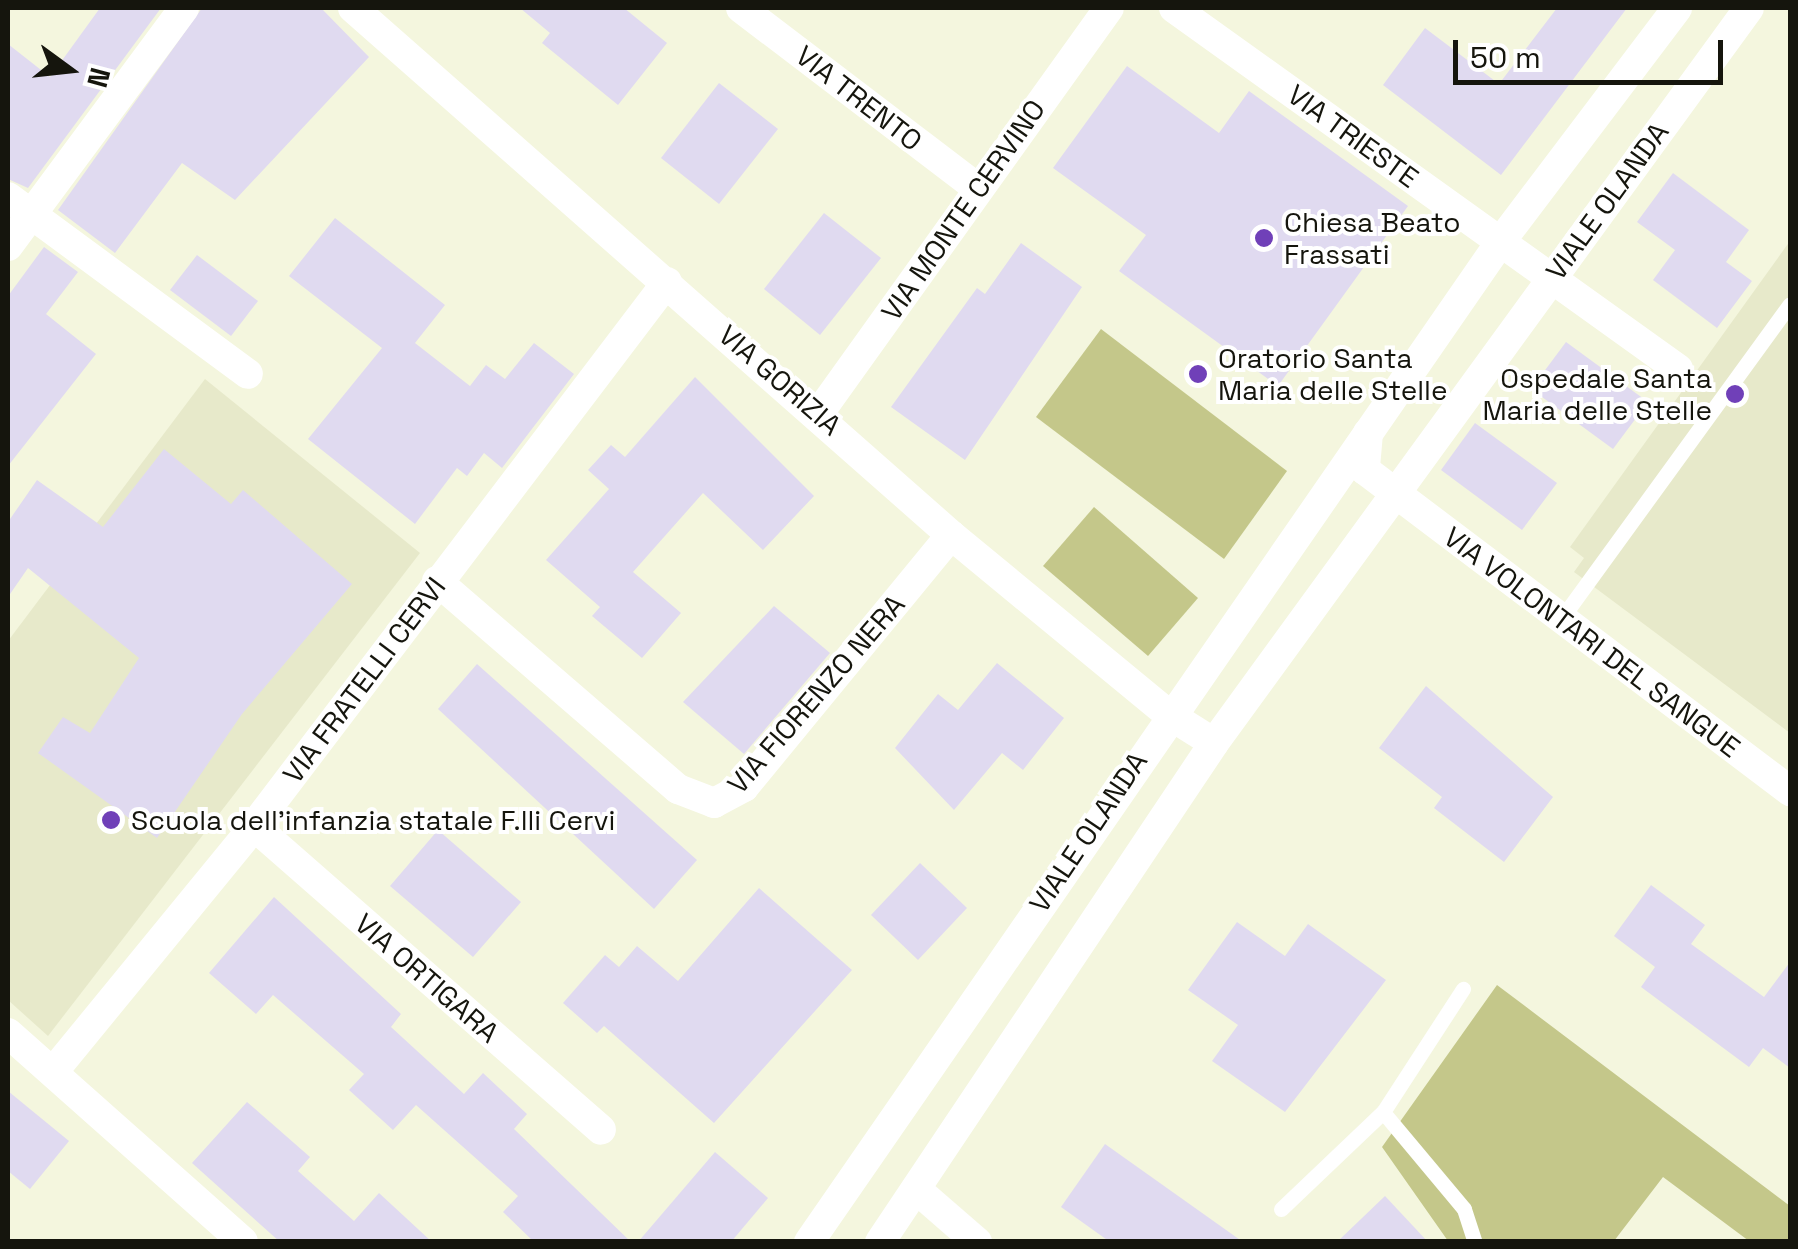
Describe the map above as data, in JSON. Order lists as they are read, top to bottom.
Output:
{
  "streets": {
    "street": [
      "VIA TRENTO",
      "VIA TRIESTE",
      "VIALE OLANDA",
      "VIA MONTE CERVINO",
      "VIA GORIZIA",
      "VIA VOLONTARI DEL SANGUE",
      "VIA FRATELLI CERVI",
      "VIA FIORENZO NERA",
      "VIA ORTIGARA"
    ]
  },
  "crossings": [
    ["VIA TRENTO", "VIA MONTE CERVINO"],
    ["VIA TRIESTE", "VIALE OLANDA"],
    ["VIALE OLANDA", "VIA GORIZIA"],
    ["VIALE OLANDA", "VIA VOLONTARI DEL SANGUE"],
    ["VIA MONTE CERVINO", "VIA GORIZIA"],
    ["VIA GORIZIA", "VIA FRATELLI CERVI"],
    ["VIA GORIZIA", "VIA FIORENZO NERA"],
    ["VIA FRATELLI CERVI", "VIA FIORENZO NERA"],
    ["VIA FRATELLI CERVI", "VIA ORTIGARA"]
  ],
  "places": [
    "Chiesa Beato Frassati",
    "Oratorio Santa Maria delle Stelle",
    "Ospedale Santa Maria delle Stelle",
    "Scuola dell’infanzia statale F.lli Cervi"
  ],
  "scale_bar": "50 m",
  "north": "right"
}
